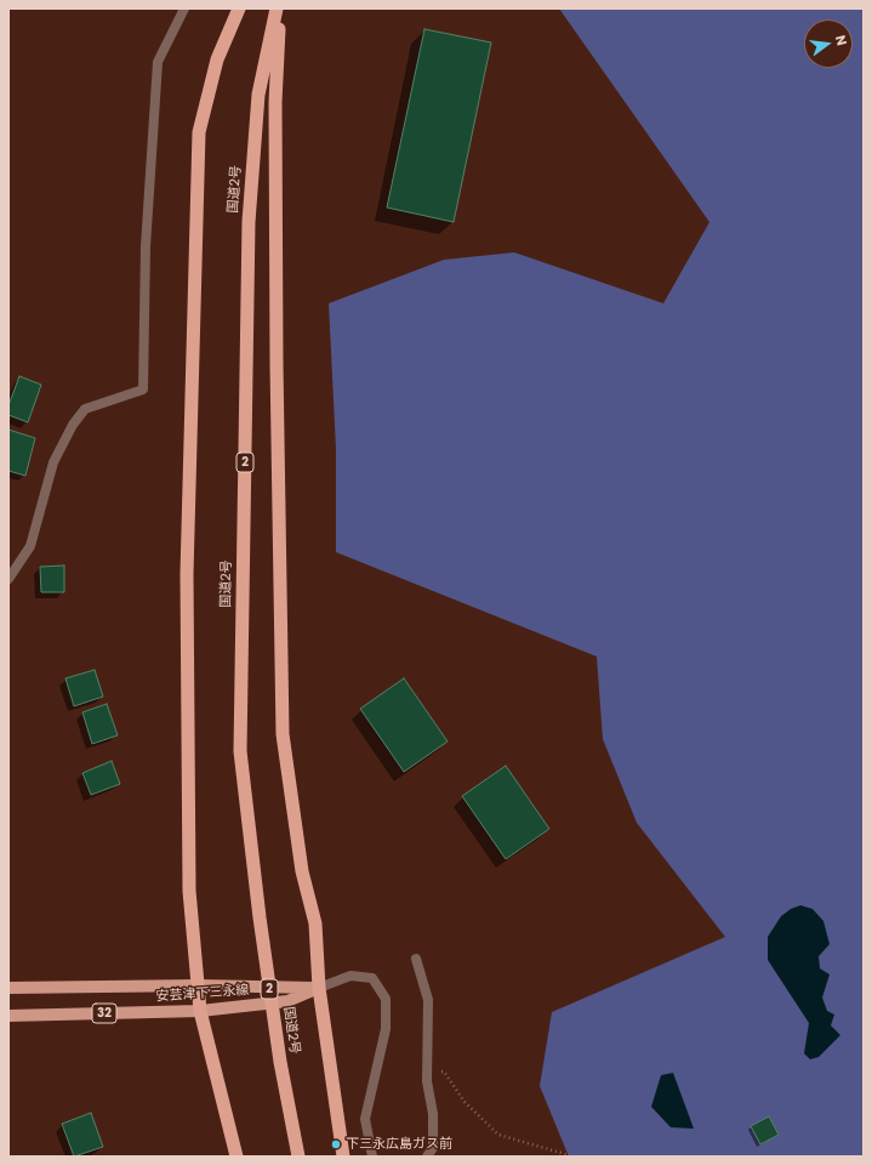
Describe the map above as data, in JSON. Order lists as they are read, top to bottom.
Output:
{
  "streets": {
    "highway": ["国道2号", "2"],
    "main road": ["安芸津下三永線", "32"]
  },
  "places": ["下三永広島ガス前"],
  "north": "right"
}
